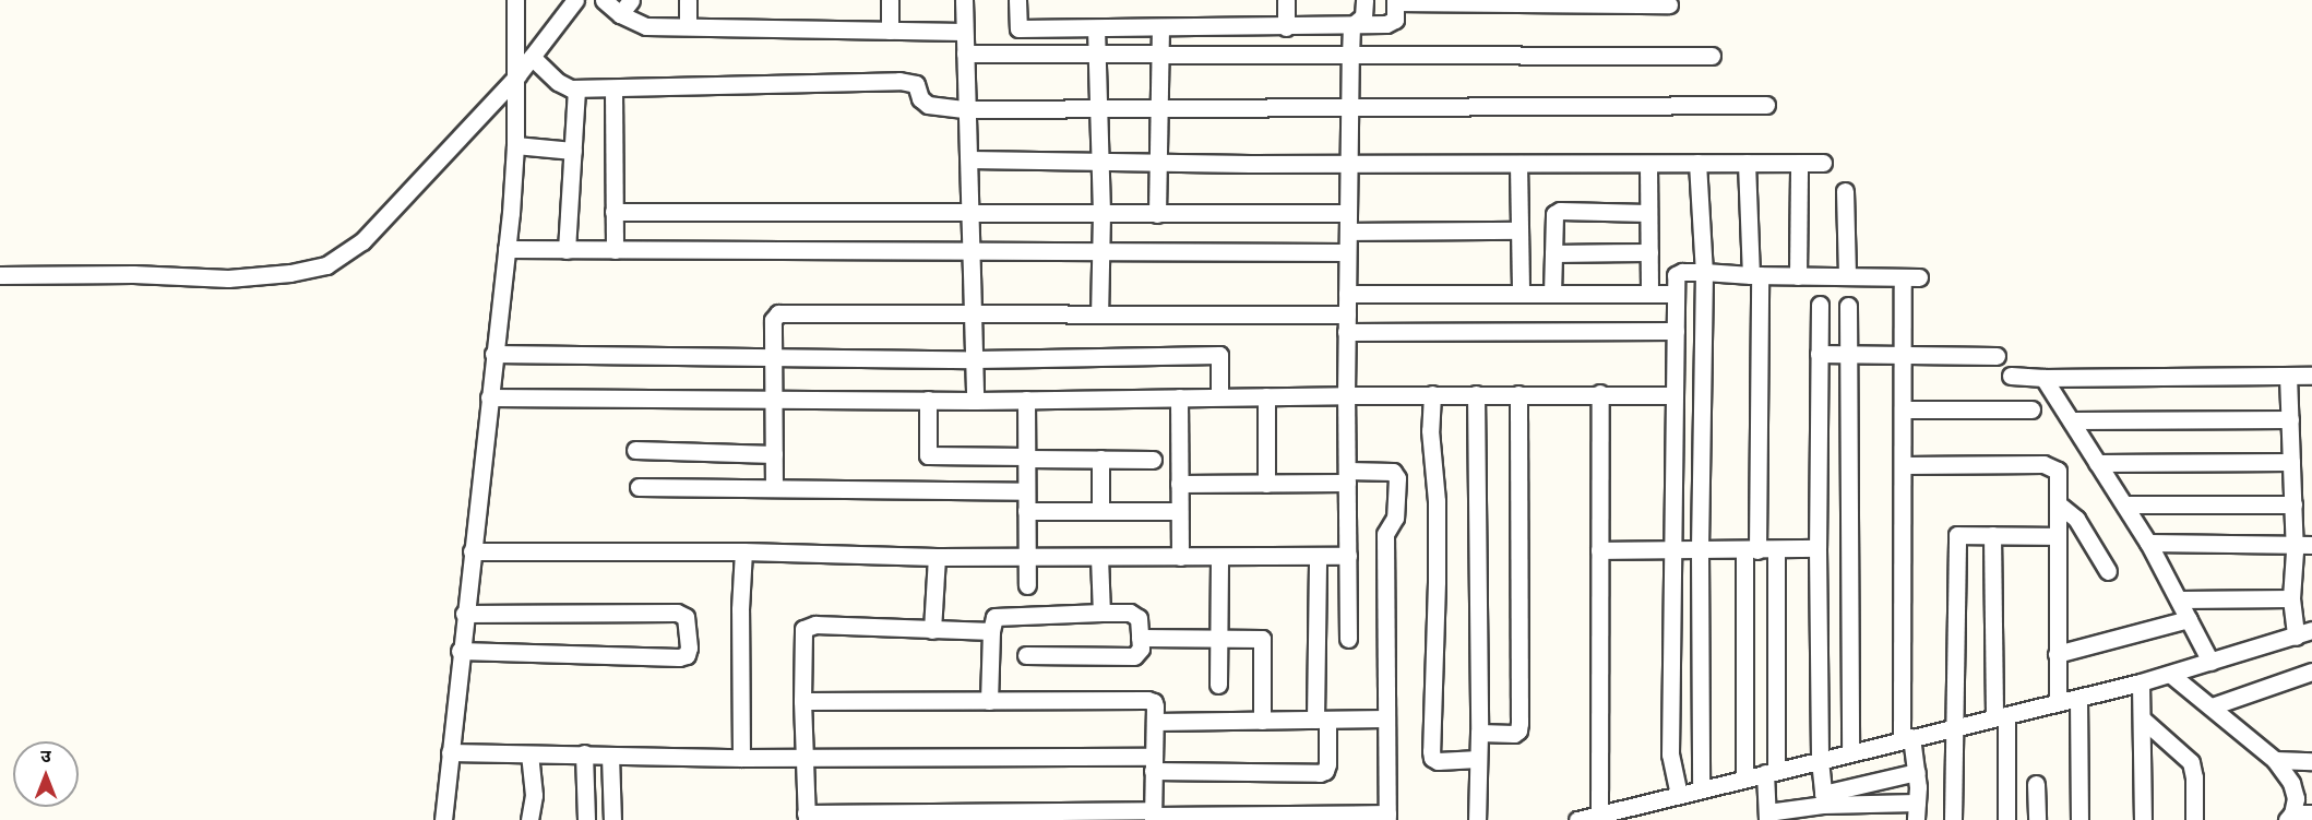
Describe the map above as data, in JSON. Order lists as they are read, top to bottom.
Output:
{
  "north": "top"
}
